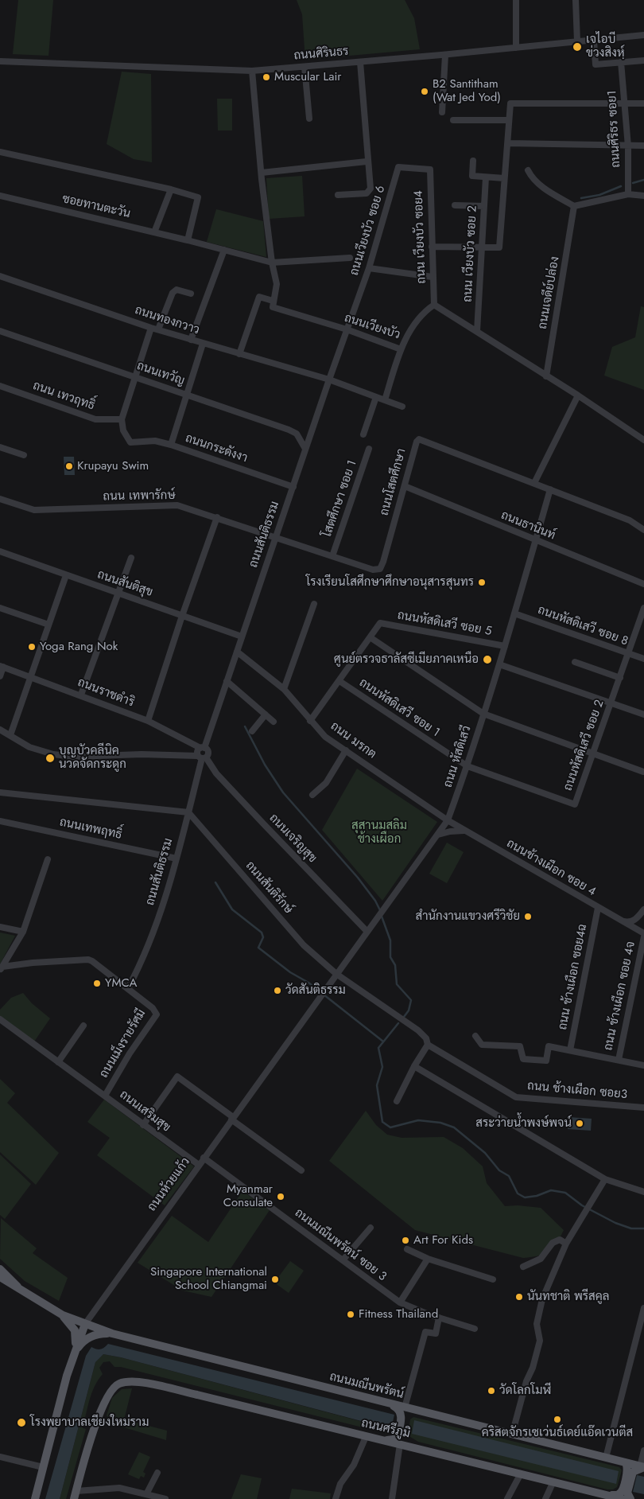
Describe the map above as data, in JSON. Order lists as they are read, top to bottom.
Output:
{
  "streets": {
    "main road": ["ถนนมณีนพรัตน์", "ถนนศรีภูมิ"],
    "street": [
      "ถนนศิรินธร",
      "ถนนศิริธร ซอย1",
      "ซอยทานตะวัน",
      "ถนนเวียงบัว ซอย 6",
      "ถนน เวียงบัว ซอย4",
      "ถนน เวียงบัว ซอย 2",
      "ถนนเจดีย์ปล่อง",
      "ถนนทองกวาว",
      "ถนนเวียงบัว",
      "ถนนเทวัญ",
      "ถนน เทวฤทธิ์",
      "ถนนกระดังงา",
      "ถนนโสตศึกษา",
      "ถนน เทพารักษ์",
      "โสตศึกษา ซอย 1",
      "ถนนธานินท์",
      "ถนนสันติธรรม",
      "ถนนสันติสุข",
      "ถนนหัสดิเสวี ซอย 5",
      "ถนนหัสดิเสวี ซอย 8",
      "ถนนราชดำริ",
      "ถนนหัสดิเสวี ซอย 1",
      "ถนน มรกต",
      "ถนนหัสดิเสวี ซอย 2",
      "ถนน หัสดิเสวี",
      "ถนนเทพฤทธิ์",
      "ถนนเจริญสุข",
      "ถนนช้างเผือก ซอย 4",
      "ถนนสันติรักษ์",
      "ถนน ช้างเผือก ซอย4ฉ",
      "ถนน ช้างเผือก ซอย 4จ",
      "ถนนเม็งรายรัศมี",
      "ถนน ช้างเผือก ซอย3",
      "ถนนเสริมสุข",
      "ถนนห้วยแก้ว",
      "ถนนมณีนพรัตน์ ซอย 3"
    ]
  },
  "crossings": [
    ["ถนนเวียงบัว ซอย 6", "ถนน เวียงบัว ซอย4"],
    ["ถนนเวียงบัว ซอย 6", "ถนนเวียงบัว"],
    ["ถนนเวียงบัว ซอย 6", "ถนนสันติธรรม"],
    ["ถนน เวียงบัว ซอย4", "ถนนเวียงบัว"],
    ["ถนนทองกวาว", "ถนนสันติธรรม"],
    ["ถนนเวียงบัว", "ถนนสันติธรรม"],
    ["ถนนเทวัญ", "ถนนสันติธรรม"],
    ["ถนน เทวฤทธิ์", "ถนนกระดังงา"],
    ["ถนนกระดังงา", "ถนนสันติธรรม"],
    ["ถนนโสตศึกษา", "ถนน เทพารักษ์"],
    ["ถนนโสตศึกษา", "โสตศึกษา ซอย 1"],
    ["ถนนโสตศึกษา", "ถนนธานินท์"],
    ["ถนนโสตศึกษา", "ถนนสันติธรรม"],
    ["ถนนโสตศึกษา", "ถนน หัสดิเสวี"],
    ["ถนน เทพารักษ์", "ถนนสันติธรรม"],
    ["ถนนธานินท์", "ถนน หัสดิเสวี"],
    ["ถนนสันติธรรม", "ถนนสันติสุข"],
    ["ถนนสันติธรรม", "ถนนราชดำริ"],
    ["ถนนสันติธรรม", "ถนน มรกต"],
    ["ถนนสันติธรรม", "ถนนเทพฤทธิ์"],
    ["ถนนสันติธรรม", "ถนนเจริญสุข"],
    ["ถนนสันติธรรม", "ถนนสันติรักษ์"],
    ["ถนนสันติธรรม", "ถนนเม็งรายรัศมี"],
    ["ถนนหัสดิเสวี ซอย 5", "ถนน หัสดิเสวี"],
    ["ถนนหัสดิเสวี ซอย 8", "ถนนหัสดิเสวี ซอย 2"],
    ["ถนนหัสดิเสวี ซอย 8", "ถนน หัสดิเสวี"],
    ["ถนนหัสดิเสวี ซอย 1", "ถนนหัสดิเสวี ซอย 2"],
    ["ถนนหัสดิเสวี ซอย 1", "ถนน หัสดิเสวี"],
    ["ถนน มรกต", "ถนน หัสดิเสวี"],
    ["ถนน มรกต", "ถนนช้างเผือก ซอย 4"],
    ["ถนนหัสดิเสวี ซอย 2", "ถนน หัสดิเสวี"],
    ["ถนน หัสดิเสวี", "ถนนเจริญสุข"],
    ["ถนน หัสดิเสวี", "ถนนช้างเผือก ซอย 4"],
    ["ถนน หัสดิเสวี", "ถนนสันติรักษ์"],
    ["ถนน หัสดิเสวี", "ถนนห้วยแก้ว"],
    ["ถนนช้างเผือก ซอย 4", "ถนน ช้างเผือก ซอย4ฉ"],
    ["ถนนเม็งรายรัศมี", "ถนนเสริมสุข"],
    ["ถนนเสริมสุข", "ถนนห้วยแก้ว"],
    ["ถนนห้วยแก้ว", "ถนนมณีนพรัตน์ ซอย 3"],
    ["ถนนห้วยแก้ว", "ถนนมณีนพรัตน์"]
  ],
  "parks": ["สุสานมุสลิม ช้างเผือก"],
  "places": [
    "เจไอบี ข่วงสิงหฺ์",
    "Muscular Lair",
    "B2 Santitham (Wat Jed Yod)",
    "Krupayu Swim",
    "โรงเรียนโสศึกษาศึกษาอนุสารสุนทร",
    "Yoga Rang Nok",
    "ศูนย์ตรวจธาลัสซีเมียภาคเหนือ",
    "บุญบัวคลีนิค นวดจัดกระดูก",
    "สำนักงานแขวงศรีวิชัย",
    "YMCA",
    "วัดสันติธรรม",
    "สระว่ายน้ำพงษ์พจน์",
    "Myanmar Consulate",
    "Art For Kids",
    "Singapore International School Chiangmai",
    "นันทชาติ พรีสคูล",
    "Fitness Thailand",
    "วัดโลกโมฬี",
    "คริสตจักรเซเว่นธ์เดย์แอ๊ดเวนตีส",
    "โรงพยาบาลเชียงใหม่ราม"
  ]
}
